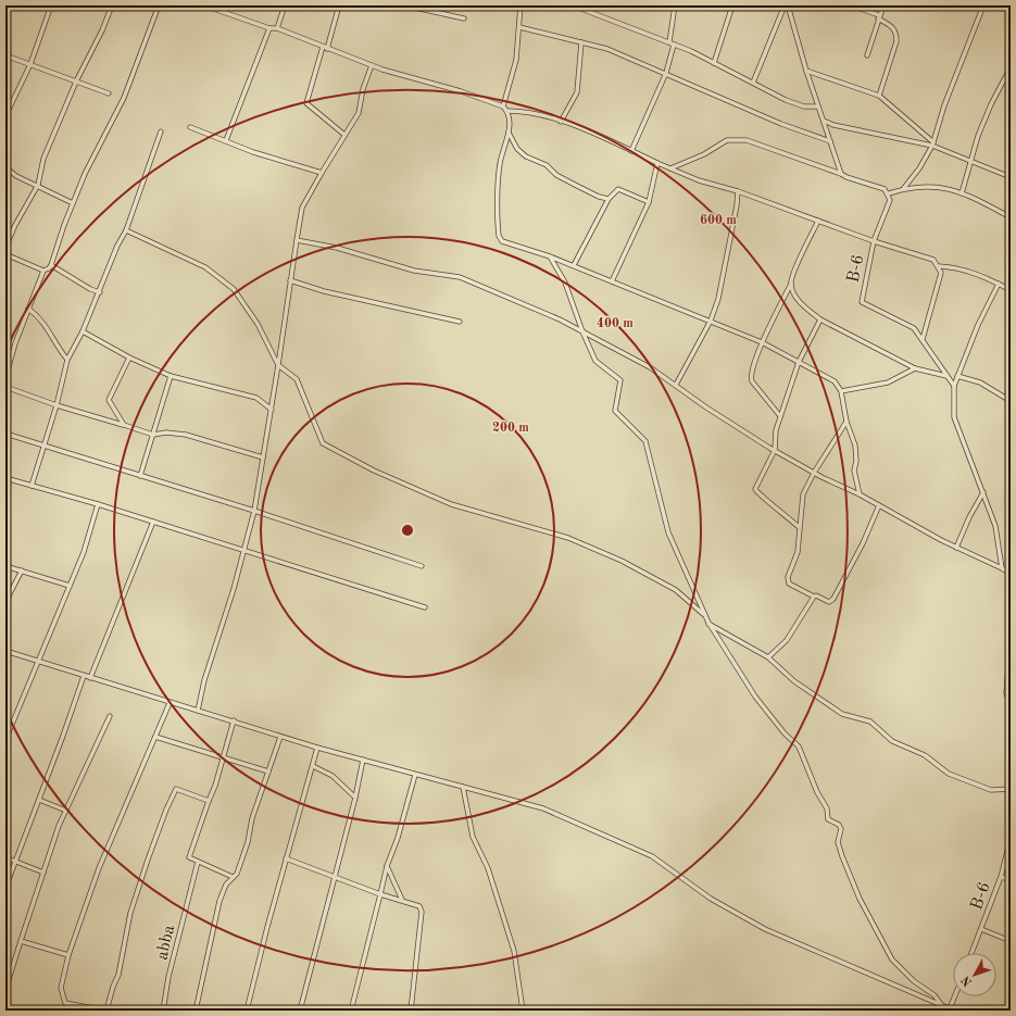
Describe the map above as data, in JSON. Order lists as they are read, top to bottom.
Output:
{
  "streets": {
    "street": ["B-6", "abba"]
  },
  "north": "bottom left",
  "rings": ["600 m", "400 m", "200 m"]
}
